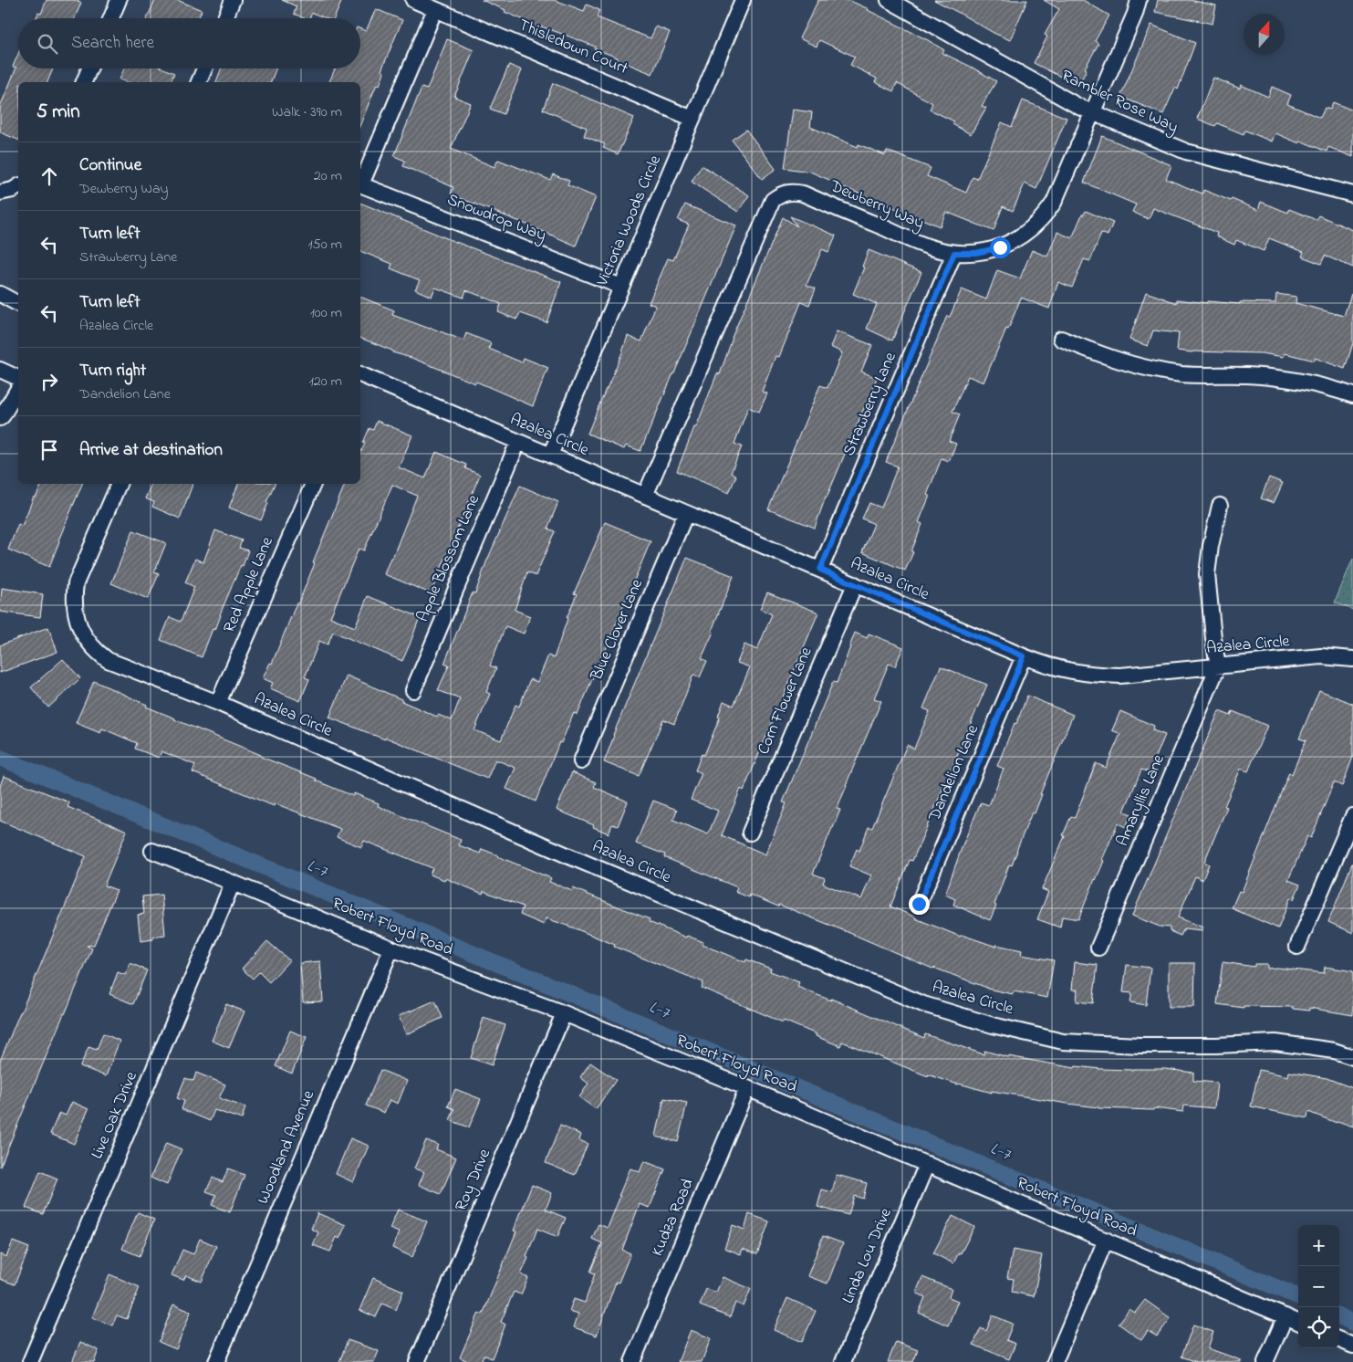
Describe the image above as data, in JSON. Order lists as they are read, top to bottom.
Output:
{
  "streets": {
    "street": [
      "Thisledown Court",
      "Rambler Rose Way",
      "Dewberry Way",
      "Snowdrop Way",
      "Victoria Woods Circle",
      "Strawberry Lane",
      "Azalea Circle",
      "Apple Blossom Lane",
      "Red Apple Lane",
      "Blue Clover Lane",
      "Corn Flower Lane",
      "Dandelion Lane",
      "Amaryllis Lane",
      "Robert Floyd Road",
      "Live Oak Drive",
      "Woodland Avenue",
      "Roy Drive",
      "Kudza Road",
      "Linda Lou Drive"
    ]
  },
  "crossings": [
    ["Thisledown Court", "Victoria Woods Circle"],
    ["Rambler Rose Way", "Dewberry Way"],
    ["Dewberry Way", "Strawberry Lane"],
    ["Dewberry Way", "Azalea Circle"],
    ["Snowdrop Way", "Victoria Woods Circle"],
    ["Victoria Woods Circle", "Azalea Circle"],
    ["Strawberry Lane", "Azalea Circle"],
    ["Azalea Circle", "Apple Blossom Lane"],
    ["Azalea Circle", "Red Apple Lane"],
    ["Azalea Circle", "Blue Clover Lane"],
    ["Azalea Circle", "Corn Flower Lane"],
    ["Azalea Circle", "Dandelion Lane"],
    ["Azalea Circle", "Amaryllis Lane"],
    ["Robert Floyd Road", "Live Oak Drive"],
    ["Robert Floyd Road", "Woodland Avenue"],
    ["Robert Floyd Road", "Roy Drive"],
    ["Robert Floyd Road", "Kudza Road"],
    ["Robert Floyd Road", "Linda Lou Drive"]
  ],
  "water": ["L-7"],
  "north": "top",
  "page": {
    "search": "Search here",
    "heading": ["5 min", "Walk · 390 m"],
    "list": [
      ["Continue", "Dewberry Way", "20 m"],
      ["Turn left", "Strawberry Lane", "150 m"],
      ["Turn left", "Azalea Circle", "100 m"],
      ["Turn right", "Dandelion Lane", "120 m"],
      "Arrive at destination"
    ],
    "map_buttons": ["+", "−"]
  }
}
